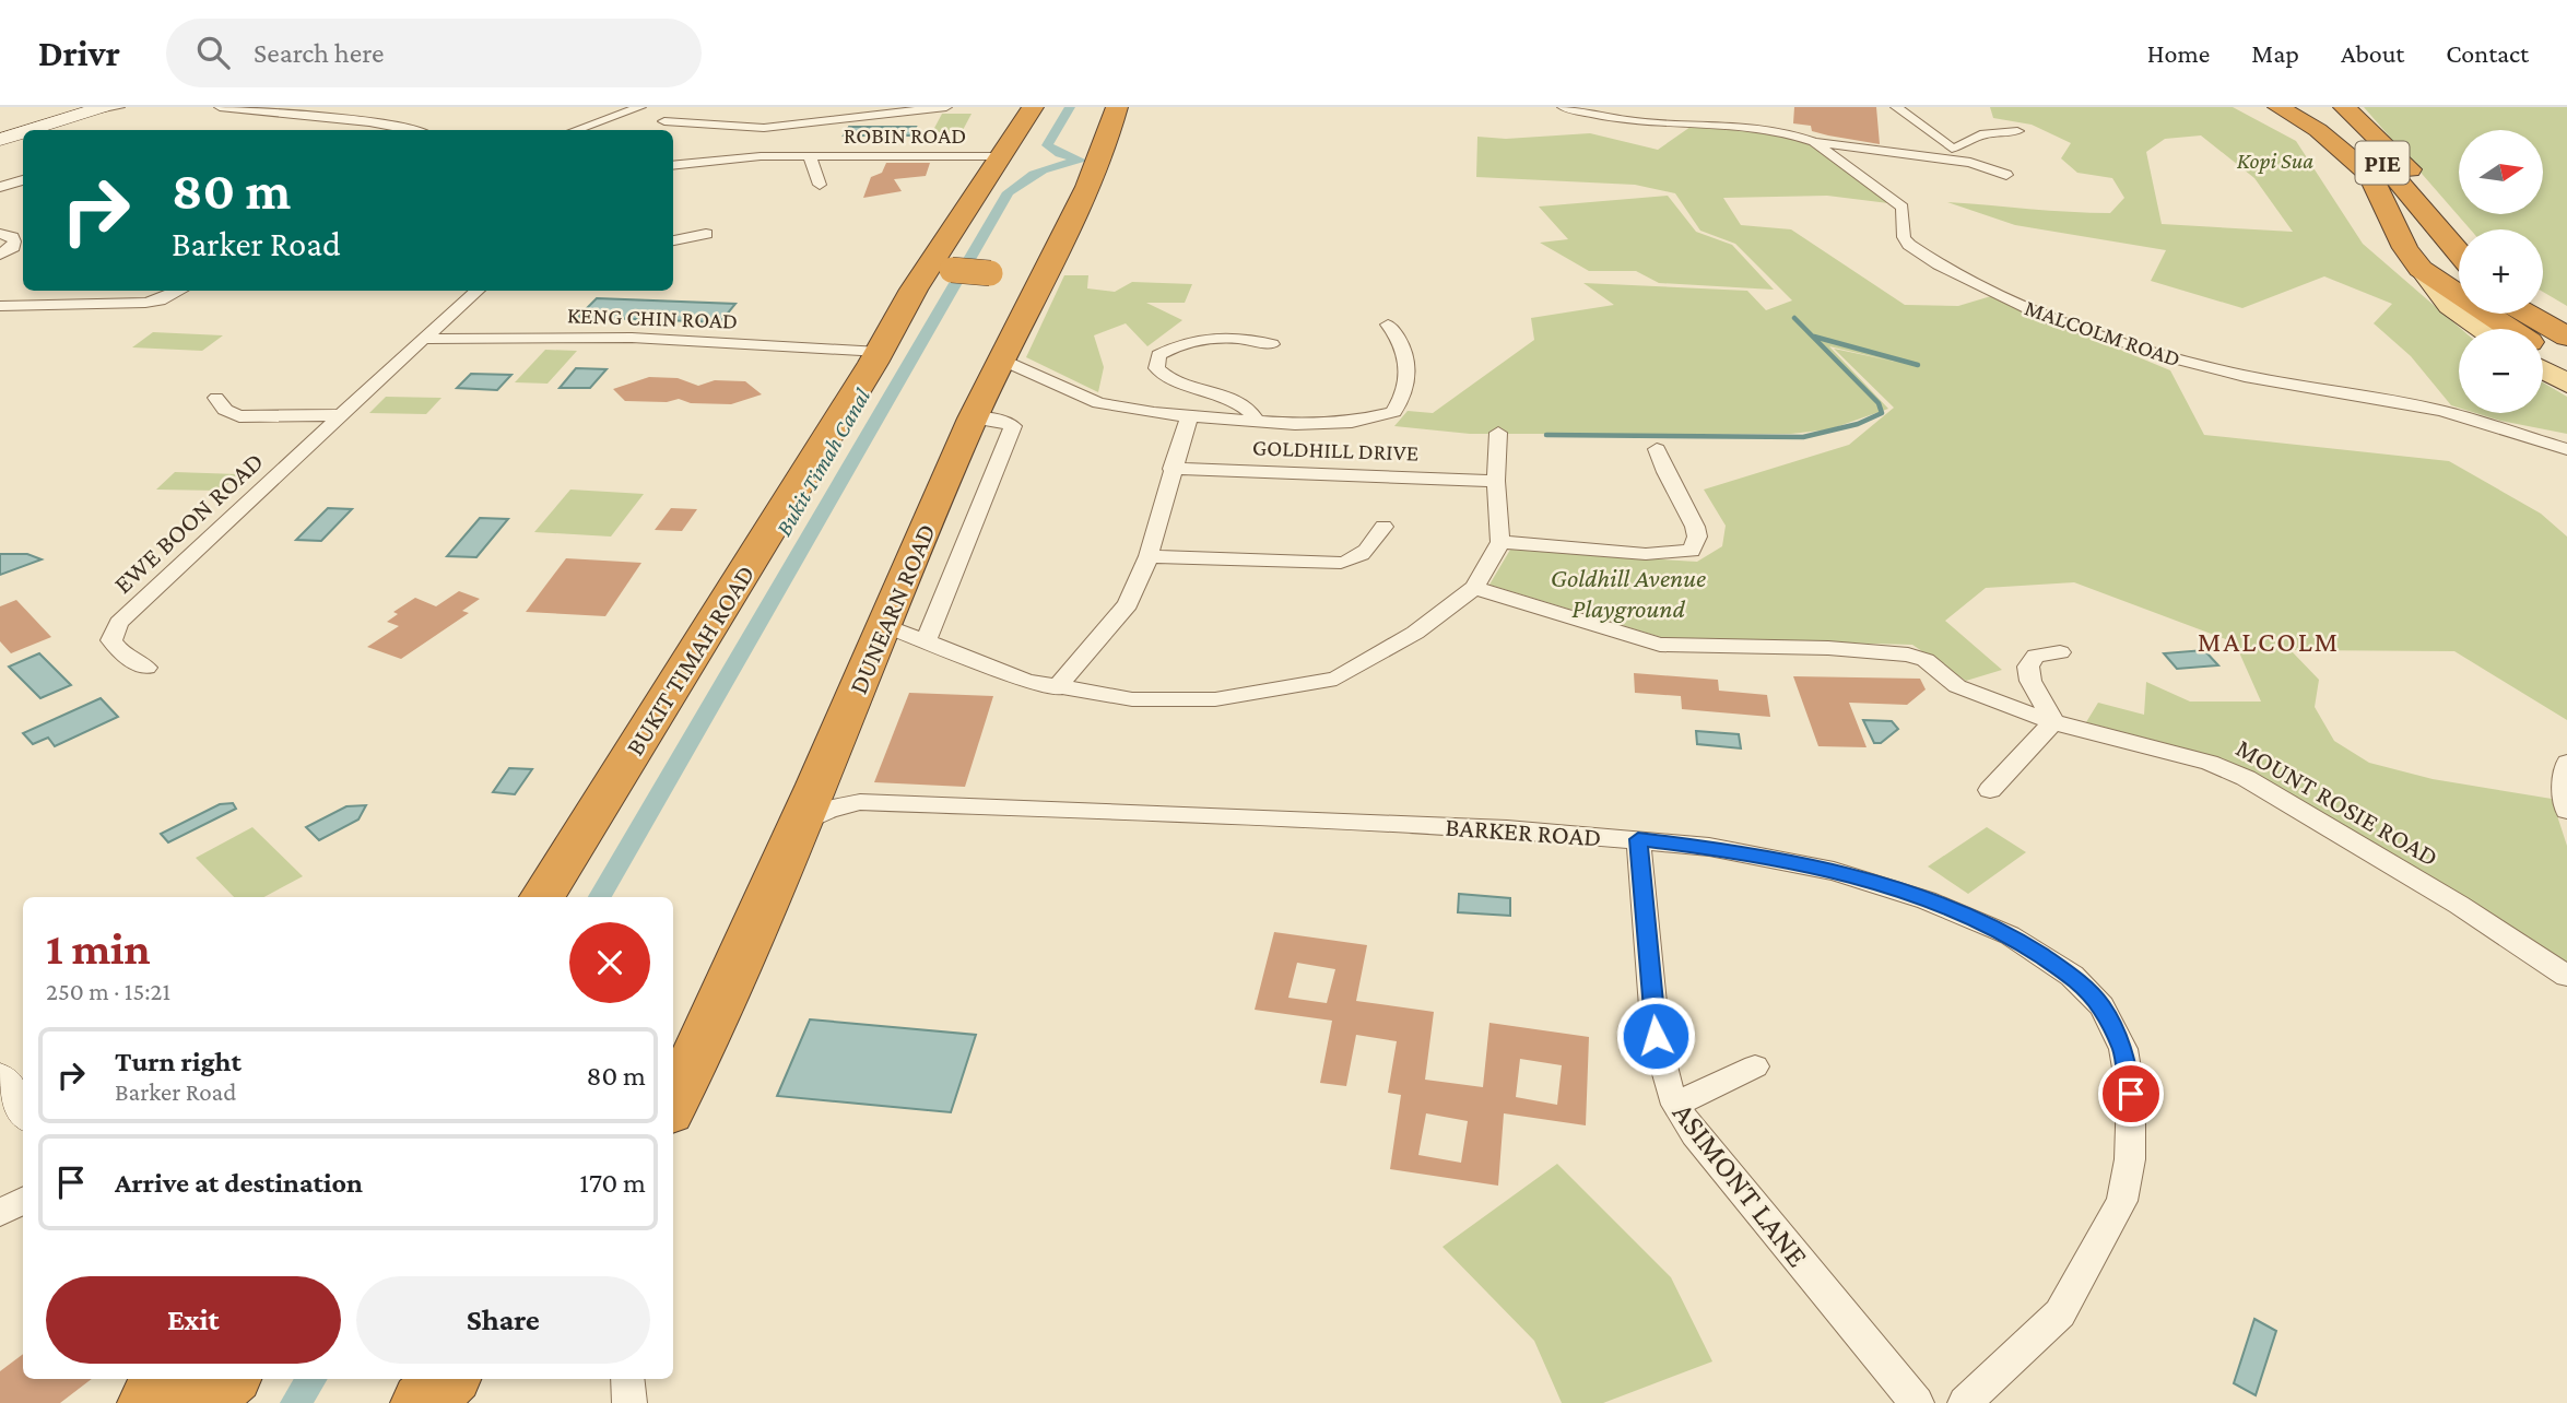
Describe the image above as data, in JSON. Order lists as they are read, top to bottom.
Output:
{
  "streets": {
    "highway": ["PIE", "DUNEARN ROAD", "BUKIT TIMAH ROAD"],
    "street": [
      "ROBIN ROAD",
      "KENG CHIN ROAD",
      "MALCOLM ROAD",
      "GOLDHILL DRIVE",
      "EWE BOON ROAD",
      "MOUNT ROSIE ROAD",
      "BARKER ROAD",
      "ASIMONT LANE"
    ]
  },
  "crossings": [
    ["KENG CHIN ROAD", "EWE BOON ROAD"],
    ["KENG CHIN ROAD", "BUKIT TIMAH ROAD"],
    ["DUNEARN ROAD", "BARKER ROAD"],
    ["BARKER ROAD", "ASIMONT LANE"]
  ],
  "districts": ["MALCOLM"],
  "water": ["Bukit Timah Canal"],
  "parks": ["Kopi Sua", "Goldhill Avenue Playground"],
  "north": "right",
  "page": {
    "header": "Drivr",
    "search": "Search here",
    "nav": [
      "Home",
      "Map",
      "About",
      "Contact"
    ],
    "map_buttons": ["+", "−"],
    "turn": ["80 m", "Barker Road"],
    "heading": ["1 min", "250 m · 15:21"],
    "list": [
      {
        "name": "Turn right",
        "note": "Barker Road",
        "value": "80 m"
      },
      {
        "name": "Arrive at destination",
        "value": "170 m"
      }
    ],
    "buttons": ["Exit", "Share"]
  }
}
